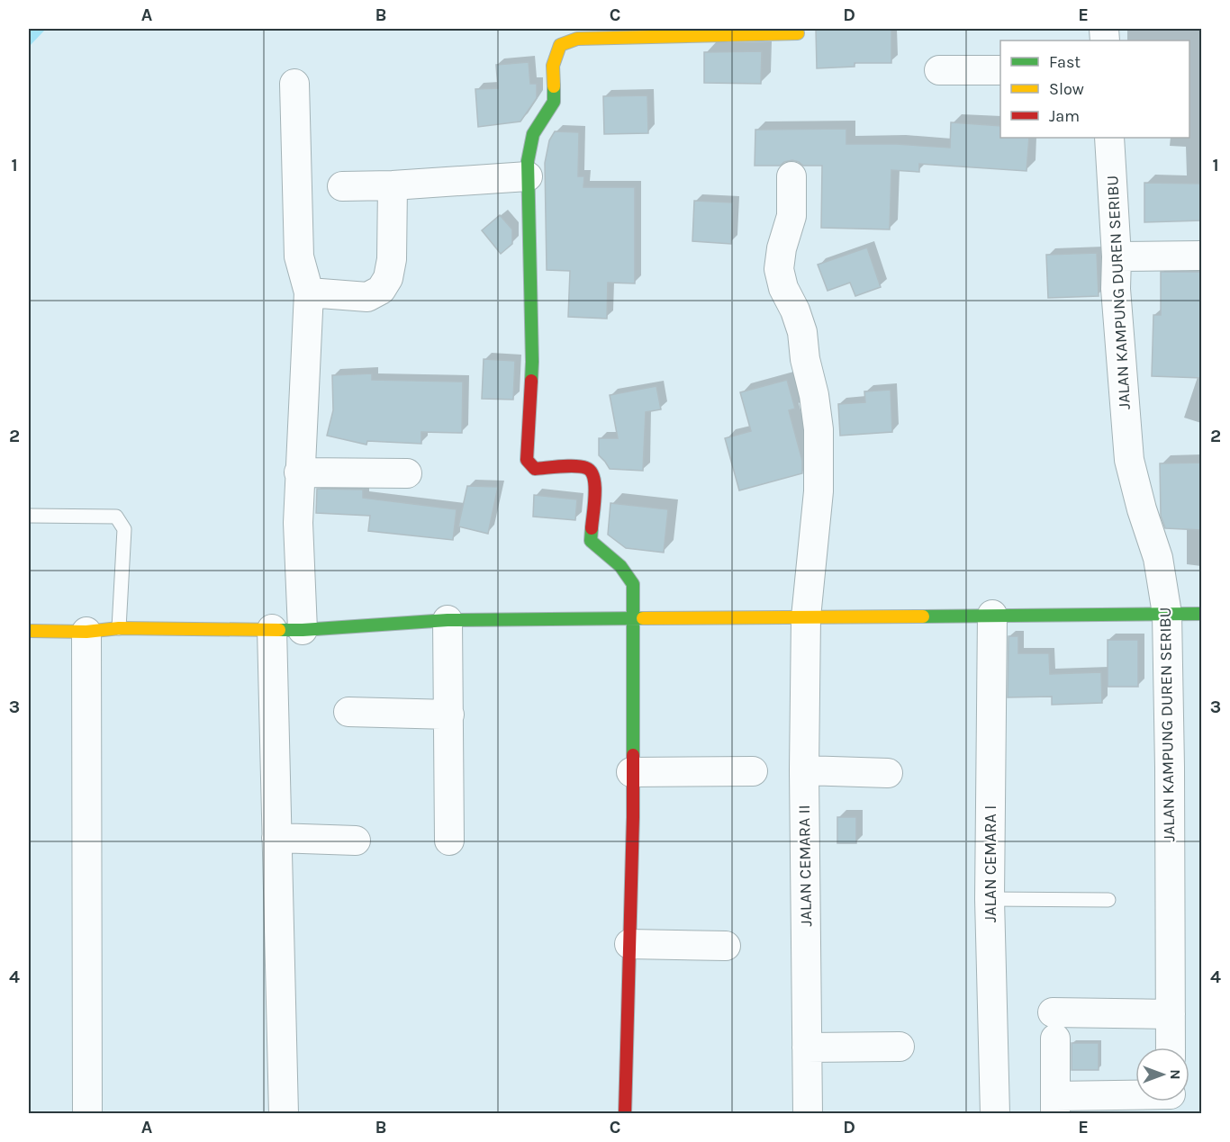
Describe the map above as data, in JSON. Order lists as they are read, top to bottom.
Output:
{
  "streets": {
    "street": ["JALAN KAMPUNG DUREN SERIBU", "JALAN CEMARA I", "JALAN CEMARA II"]
  },
  "legend": ["Fast", "Slow", "Jam"],
  "north": "right",
  "grid": {
    "columns": [
      "A",
      "B",
      "C",
      "D",
      "E"
    ],
    "rows": [
      "1",
      "2",
      "3",
      "4"
    ]
  }
}
